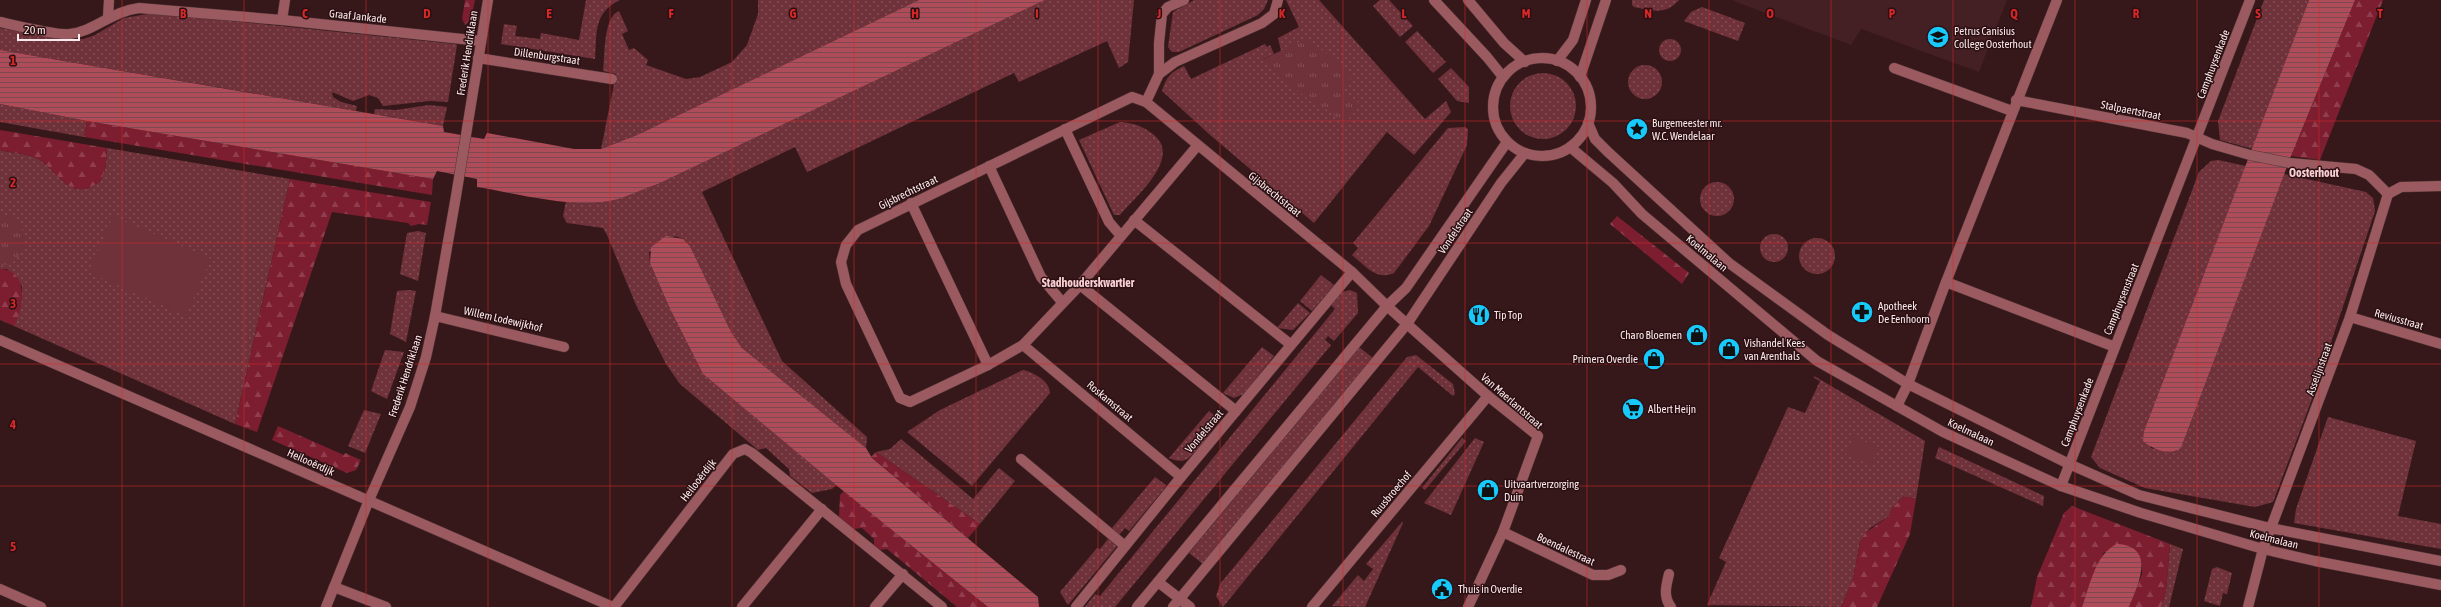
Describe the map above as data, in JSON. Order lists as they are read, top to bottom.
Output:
{
  "streets": {
    "street": [
      "Graaf Jankade",
      "Frederik Hendriklaan",
      "Dillenburgstraat",
      "Camphuysenkade",
      "Stalpaertstraat",
      "Gijsbrechtstraat",
      "Vondelstraat",
      "Koelmalaan",
      "Camphuysenstraat",
      "Willem Lodewijkhof",
      "Reviusstraat",
      "Asselijnstraat",
      "Roskamstraat",
      "Van Maerlantstraat",
      "Heilooërdijk",
      "Ruusbroechof",
      "Boendalestraat"
    ]
  },
  "crossings": [
    ["Graaf Jankade", "Frederik Hendriklaan"],
    ["Frederik Hendriklaan", "Dillenburgstraat"],
    ["Frederik Hendriklaan", "Willem Lodewijkhof"],
    ["Frederik Hendriklaan", "Heilooërdijk"],
    ["Camphuysenkade", "Stalpaertstraat"],
    ["Camphuysenkade", "Koelmalaan"],
    ["Camphuysenkade", "Camphuysenstraat"],
    ["Stalpaertstraat", "Camphuysenstraat"],
    ["Stalpaertstraat", "Asselijnstraat"],
    ["Gijsbrechtstraat", "Vondelstraat"],
    ["Vondelstraat", "Koelmalaan"],
    ["Vondelstraat", "Roskamstraat"],
    ["Vondelstraat", "Van Maerlantstraat"],
    ["Koelmalaan", "Asselijnstraat"],
    ["Reviusstraat", "Asselijnstraat"],
    ["Van Maerlantstraat", "Ruusbroechof"],
    ["Van Maerlantstraat", "Boendalestraat"]
  ],
  "districts": ["Oosterhout", "Stadhouderskwartier"],
  "places": {
    "school or university": ["Petrus Canisius College Oosterhout"],
    "place": ["Burgemeester mr. W.C. Wendelaar"],
    "pharmacy": ["Apotheek De Eenhoorn"],
    "restaurant": ["Tip Top"],
    "shop": [
      "Charo Bloemen",
      "Vishandel Kees van Arenthals",
      "Primera Overdie",
      "Uitvaartverzorging Duin"
    ],
    "supermarket": ["Albert Heijn"],
    "public building": ["Thuis in Overdie"]
  },
  "scale_bar": "20 m",
  "grid": {
    "columns": [
      "B",
      "C",
      "D",
      "E",
      "F",
      "G",
      "H",
      "I",
      "J",
      "K",
      "L",
      "M",
      "N",
      "O",
      "P",
      "Q",
      "R",
      "S",
      "T"
    ],
    "rows": [
      "1",
      "2",
      "3",
      "4",
      "5"
    ]
  }
}
